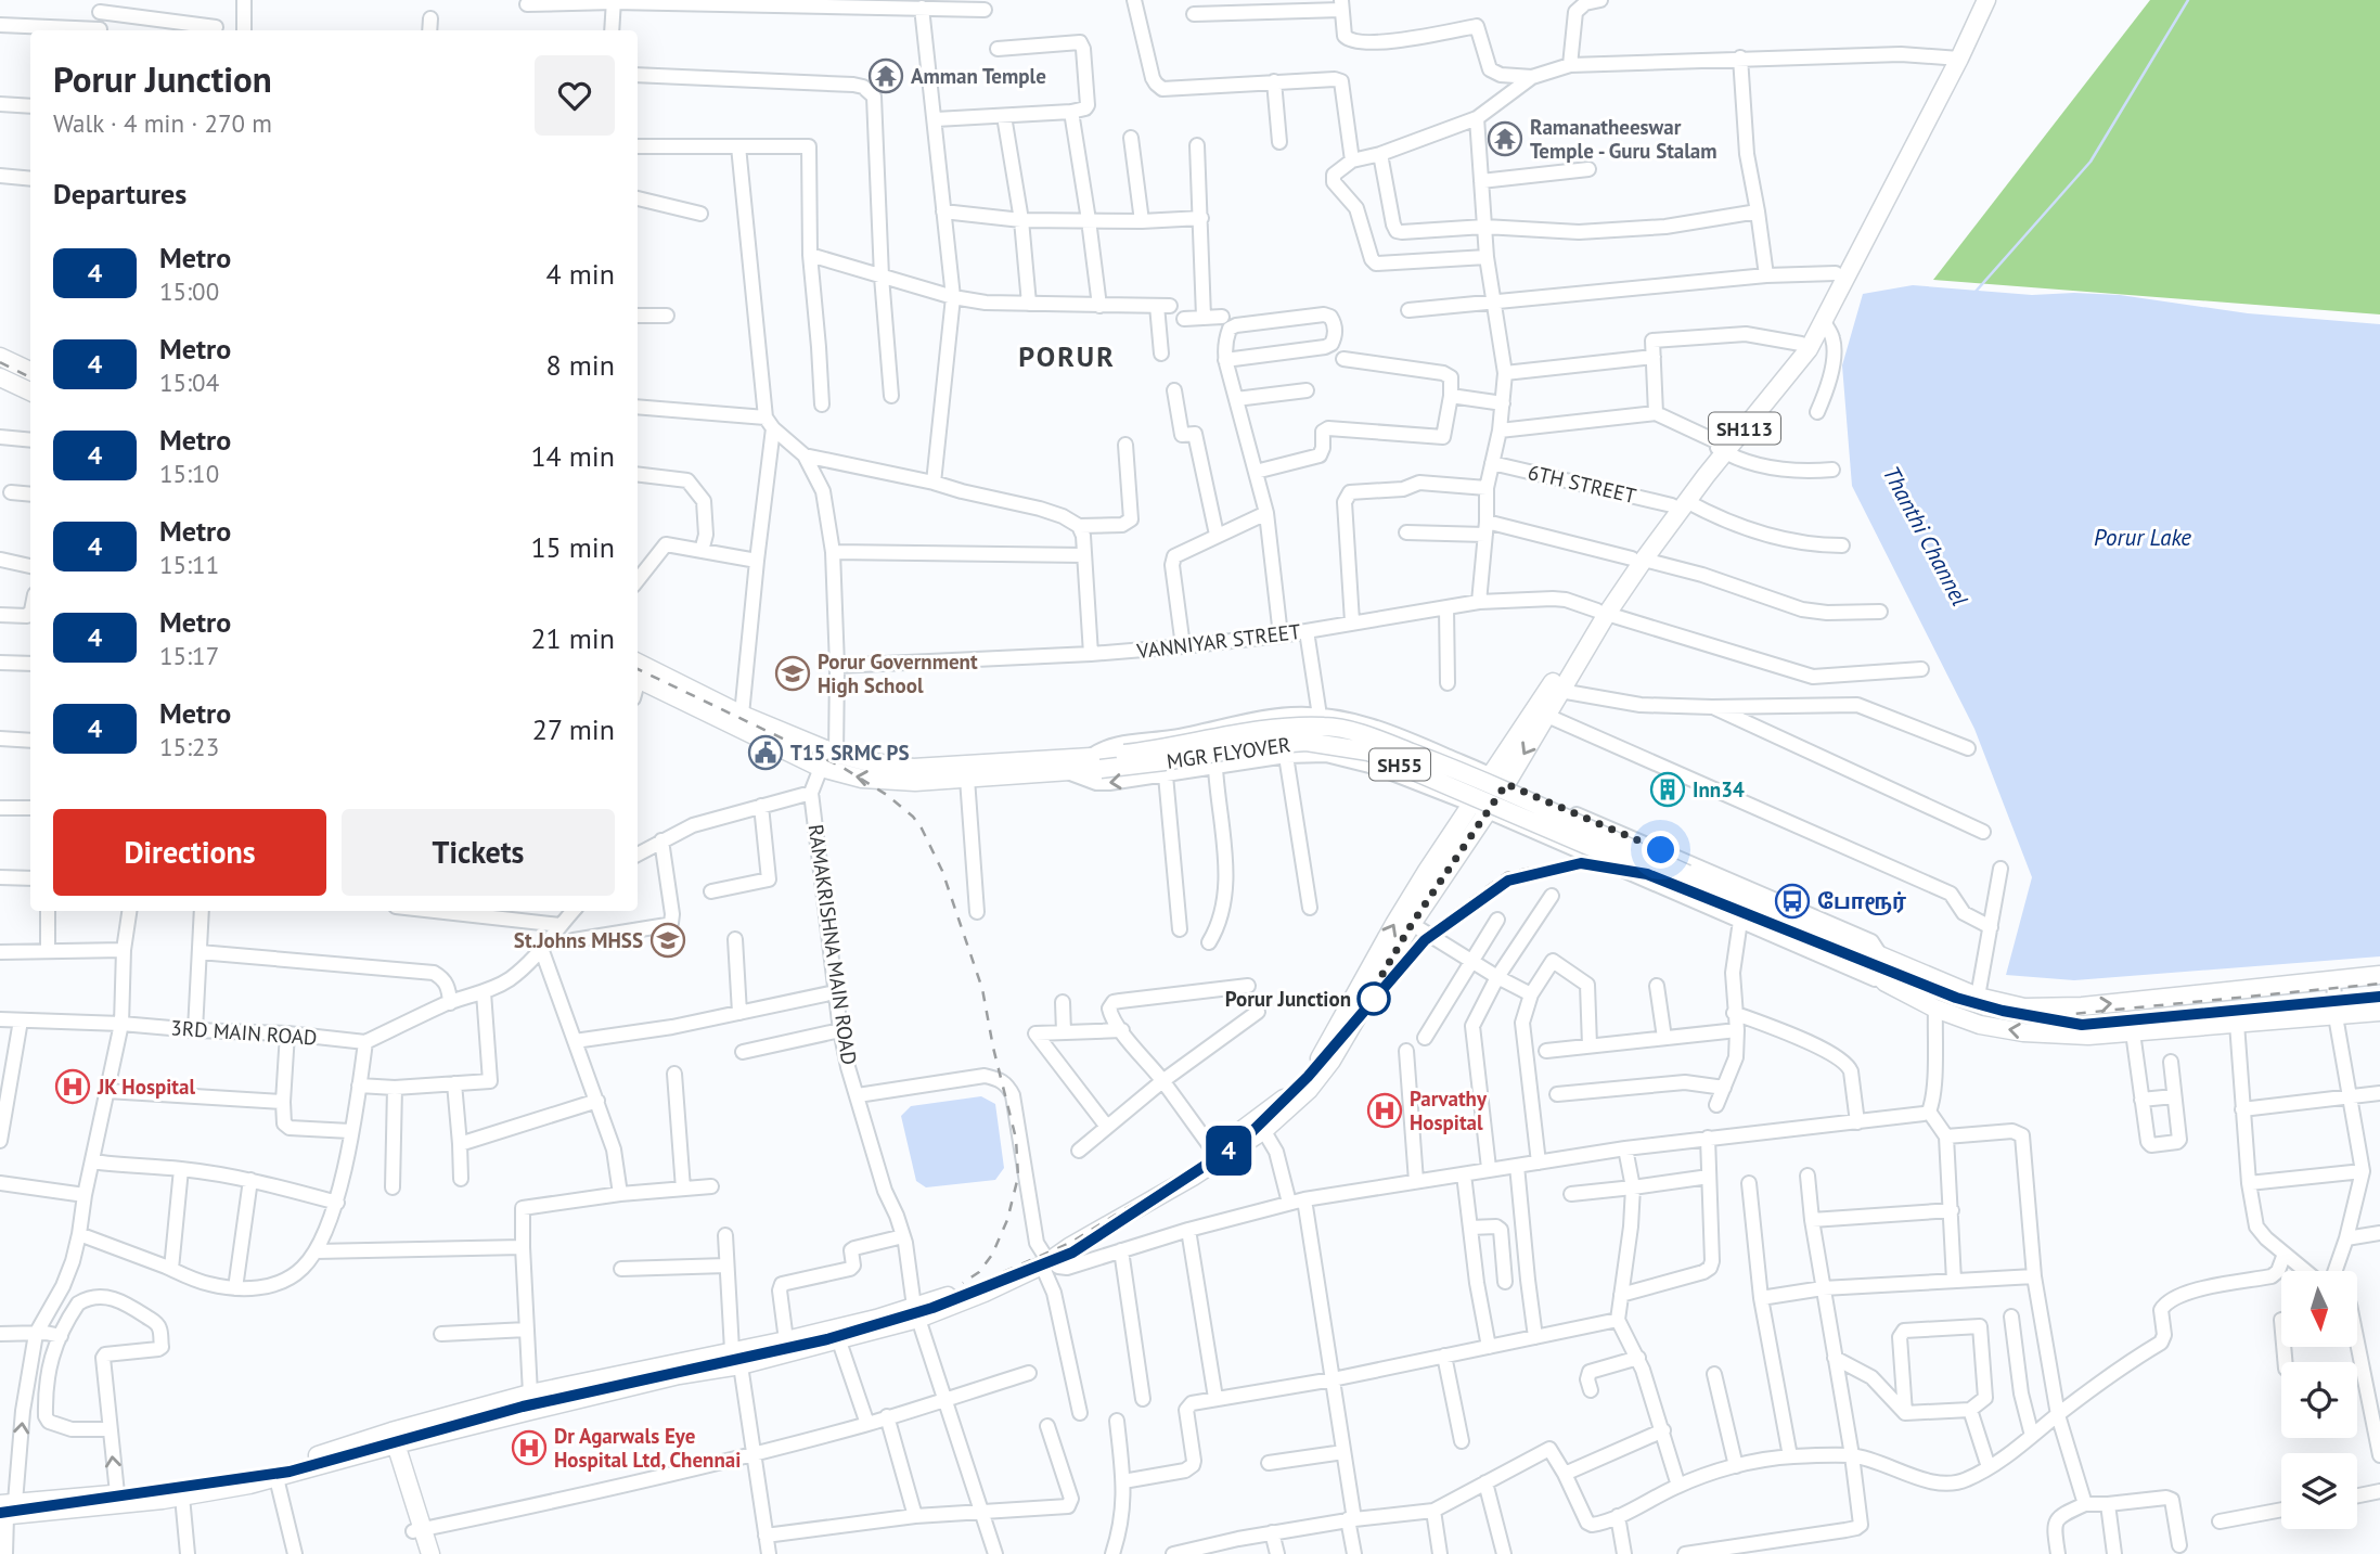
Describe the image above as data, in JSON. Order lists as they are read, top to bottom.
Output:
{
  "streets": {
    "main road": ["SH113", "MGR FLYOVER", "SH55"],
    "street": [
      "6TH STREET",
      "VANNIYAR STREET",
      "RAMAKRISHNA MAIN ROAD",
      "3RD MAIN ROAD"
    ]
  },
  "crossings": [
    ["SH113", "6TH STREET"],
    ["SH113", "VANNIYAR STREET"],
    ["SH113", "RAMAKRISHNA MAIN ROAD"],
    ["MGR FLYOVER", "SH55"]
  ],
  "districts": ["PORUR"],
  "water": ["Thanthi Channel", "Porur Lake"],
  "places": {
    "temple": ["Amman Temple", "Ramanatheeswar Temple - Guru Stalam"],
    "school or university": ["Porur Government High School", "St.Johns MHSS"],
    "public building": ["T15 SRMC PS"],
    "building": ["Inn34"],
    "bus stop": ["போரூர்"],
    "other": ["Porur Junction"],
    "hospital": ["JK Hospital", "Parvathy Hospital", "Dr Agarwals Eye Hospital Ltd, Chennai"]
  },
  "lines": ["metro line 4"],
  "north": "bottom",
  "page": {
    "on_map": "4",
    "heading": [
      ["Porur Junction", "Walk · 4 min · 270 m"],
      "Departures"
    ],
    "list": [
      {
        "mark": "4",
        "name": "Metro",
        "note": "15:00",
        "value": "4 min"
      },
      {
        "mark": "4",
        "name": "Metro",
        "note": "15:04",
        "value": "8 min"
      },
      {
        "mark": "4",
        "name": "Metro",
        "note": "15:10",
        "value": "14 min"
      },
      {
        "mark": "4",
        "name": "Metro",
        "note": "15:11",
        "value": "15 min"
      },
      {
        "mark": "4",
        "name": "Metro",
        "note": "15:17",
        "value": "21 min"
      },
      {
        "mark": "4",
        "name": "Metro",
        "note": "15:23",
        "value": "27 min"
      }
    ],
    "buttons": ["Directions", "Tickets"]
  }
}
